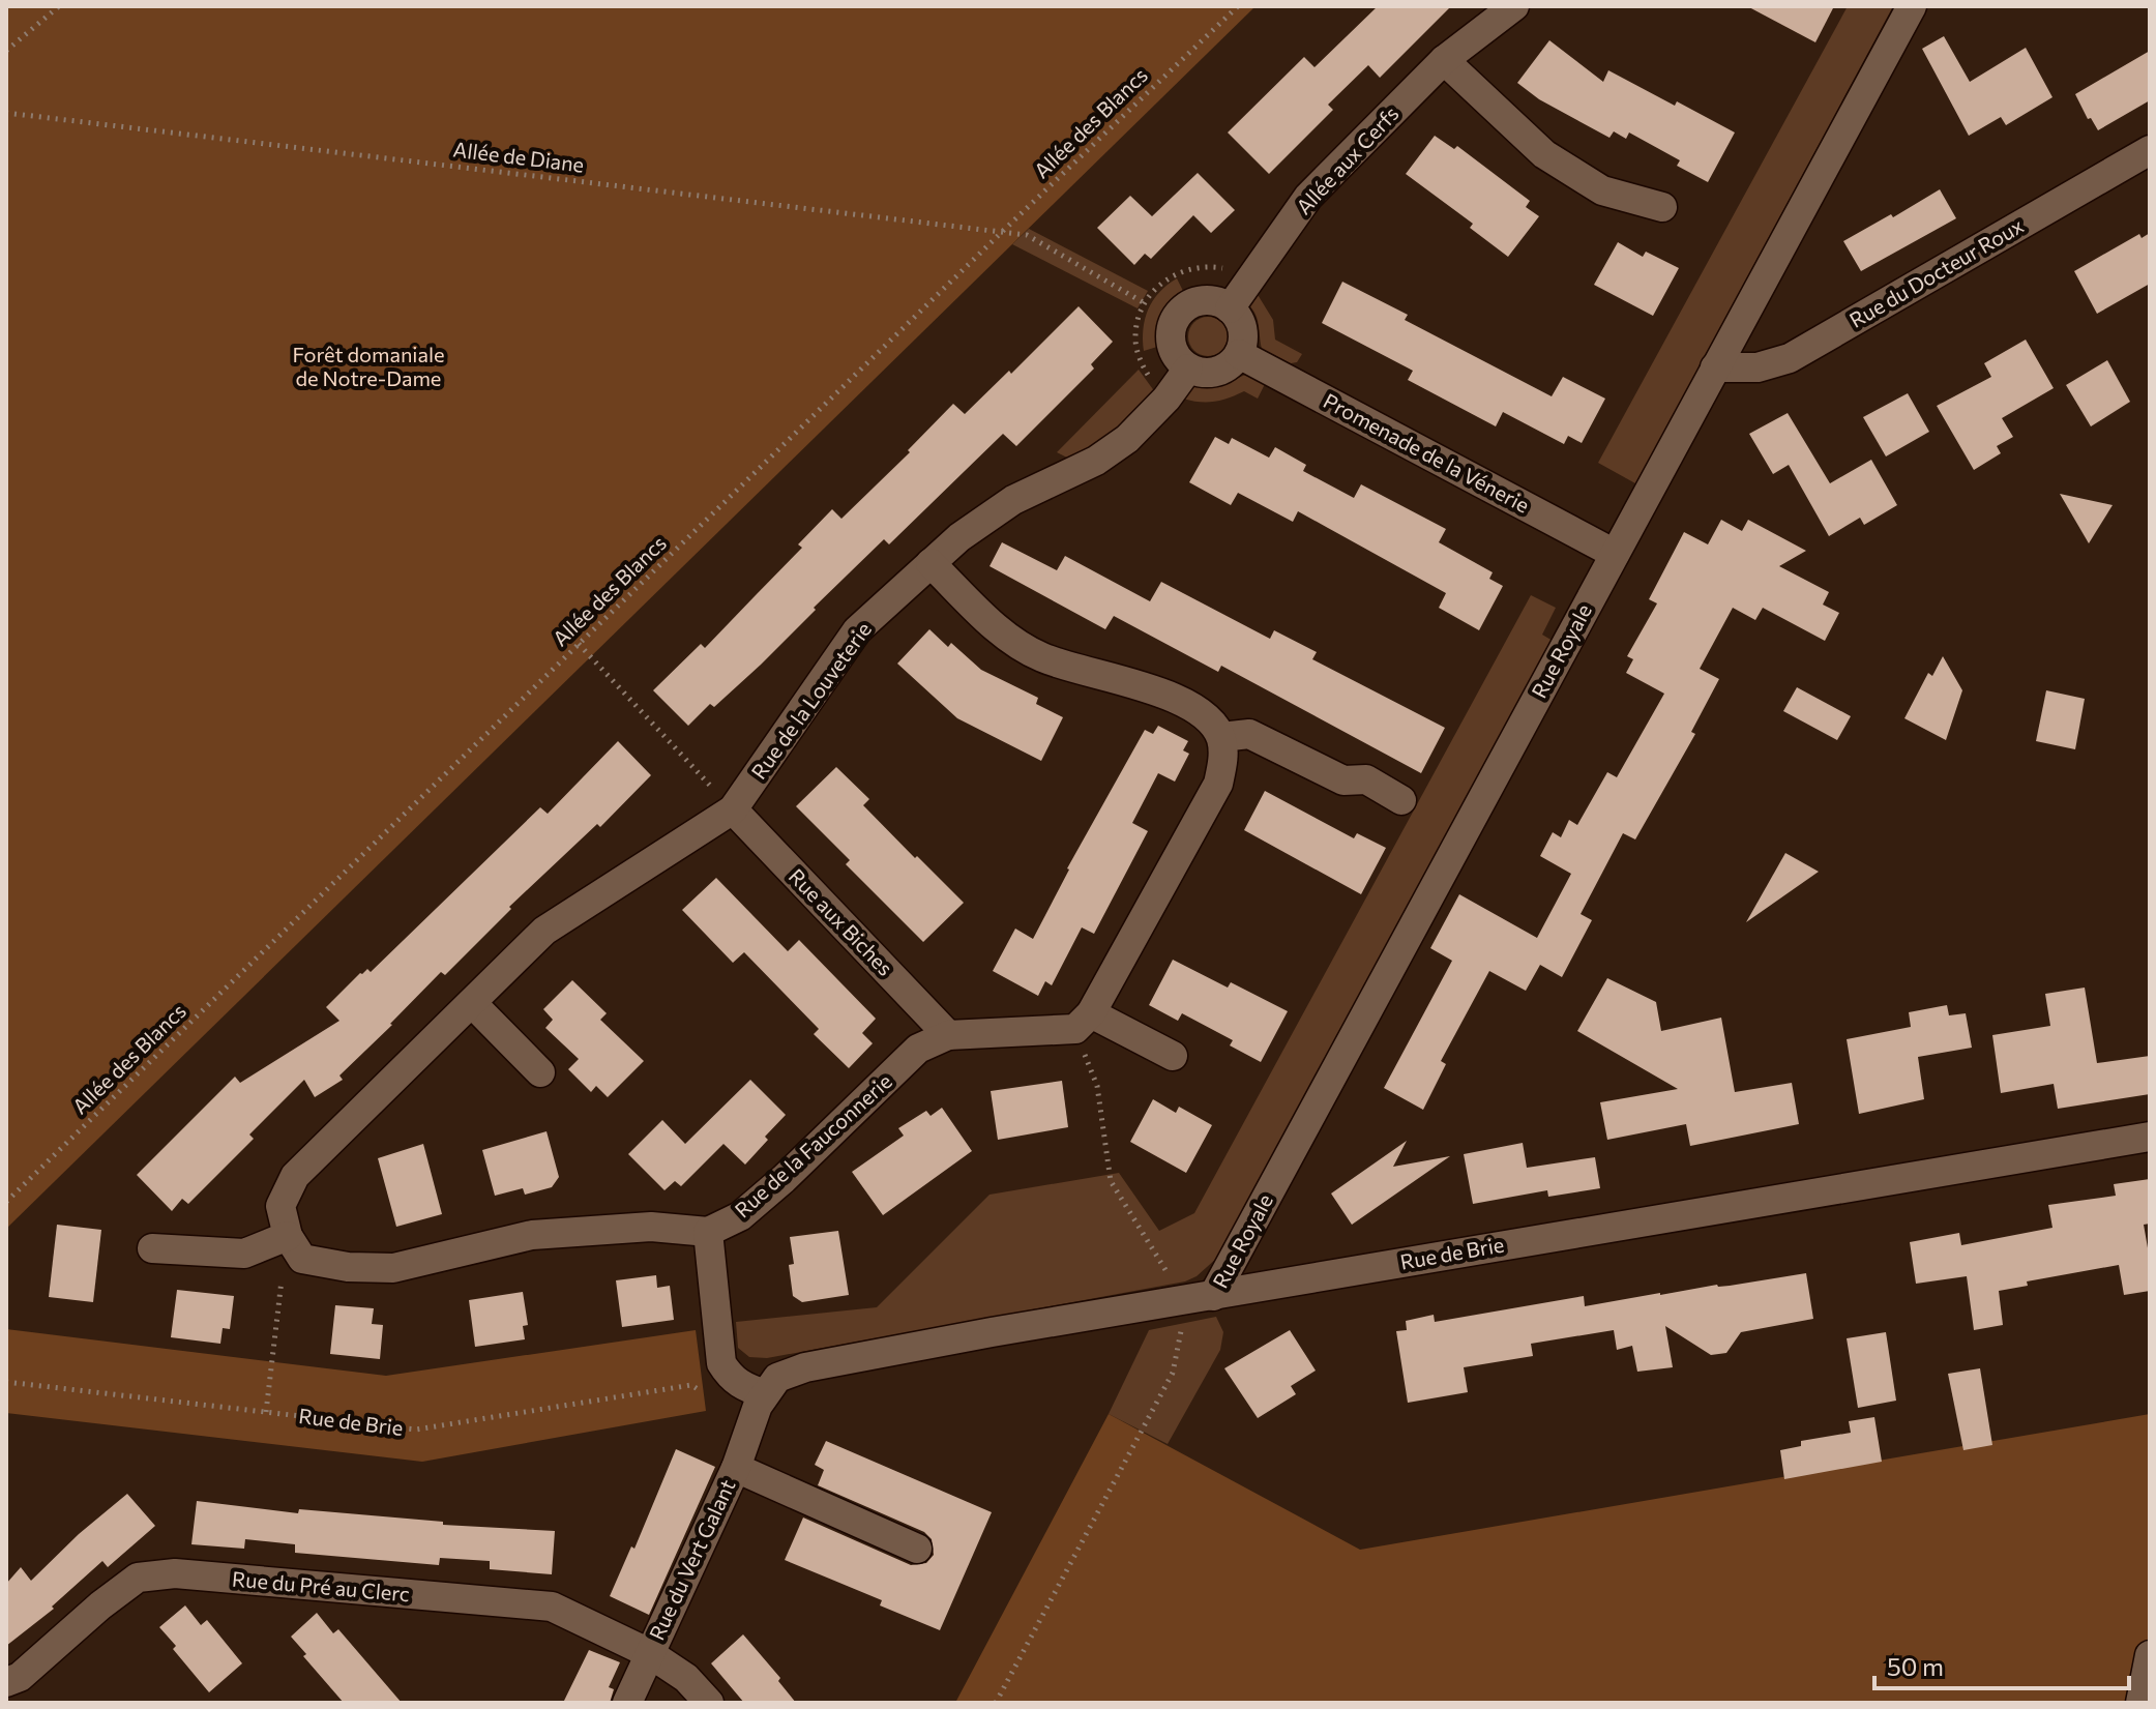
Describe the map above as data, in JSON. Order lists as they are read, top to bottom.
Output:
{
  "streets": {
    "street": [
      "Allée aux Cerfs",
      "Rue du Docteur Roux",
      "Promenade de la Vénerie",
      "Rue Royale",
      "Rue de la Louveterie",
      "Rue aux Biches",
      "Rue de la Fauconnerie",
      "Rue de Brie",
      "Rue du Vert Galant",
      "Rue du Pré au Clerc"
    ],
    "path": ["Allée des Blancs", "Allée de Diane"]
  },
  "crossings": [
    ["Allée des Blancs", "Allée de Diane"],
    ["Allée aux Cerfs", "Promenade de la Vénerie"],
    ["Allée aux Cerfs", "Rue de la Louveterie"],
    ["Rue du Docteur Roux", "Rue Royale"],
    ["Promenade de la Vénerie", "Rue Royale"],
    ["Promenade de la Vénerie", "Rue de la Louveterie"],
    ["Rue Royale", "Rue de Brie"],
    ["Rue de la Louveterie", "Rue aux Biches"],
    ["Rue aux Biches", "Rue de la Fauconnerie"],
    ["Rue de Brie", "Rue du Vert Galant"],
    ["Rue du Vert Galant", "Rue du Pré au Clerc"]
  ],
  "parks": ["Forêt domaniale de Notre-Dame"],
  "scale_bar": "50 m"
}
